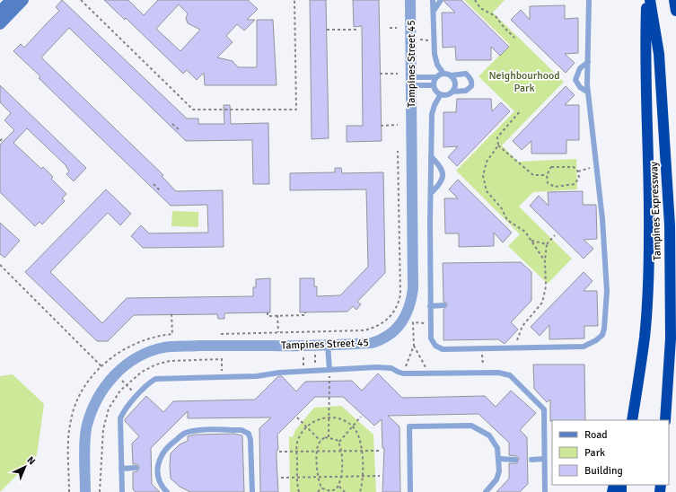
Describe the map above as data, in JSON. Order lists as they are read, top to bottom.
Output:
{
  "streets": {
    "highway": ["Tampines Expressway"],
    "street": ["Tampines Street 45"]
  },
  "parks": ["Neighbourhood Park"],
  "legend": ["Road", "Park", "Building"],
  "north": "top right"
}
